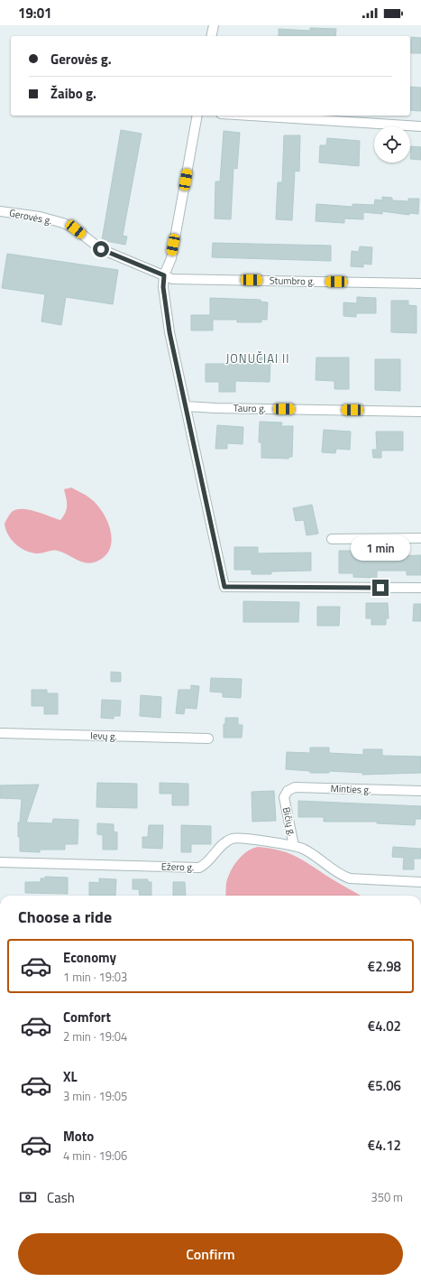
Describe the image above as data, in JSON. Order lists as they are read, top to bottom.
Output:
{
  "streets": {
    "street": [
      "Gerovės g.",
      "Stumbro g.",
      "Tauro g.",
      "Ievų g.",
      "Minties g.",
      "Bičių g.",
      "Ežero g."
    ]
  },
  "crossings": [
    ["Gerovės g.", "Stumbro g."],
    ["Minties g.", "Bičių g."],
    ["Bičių g.", "Ežero g."]
  ],
  "districts": ["JONUČIAI II"],
  "page": {
    "status": "19:01",
    "banner": ["Gerovės g.", "Žaibo g."],
    "bubble": "1 min",
    "heading": "Choose a ride",
    "list": [
      {
        "name": "Economy",
        "note": "1 min · 19:03",
        "value": "€2.98"
      },
      {
        "name": "Comfort",
        "note": "2 min · 19:04",
        "value": "€4.02"
      },
      {
        "name": "XL",
        "note": "3 min · 19:05",
        "value": "€5.06"
      },
      {
        "name": "Moto",
        "note": "4 min · 19:06",
        "value": "€4.12"
      }
    ],
    "pay": ["Cash", "350 m"],
    "buttons": "Confirm"
  }
}
